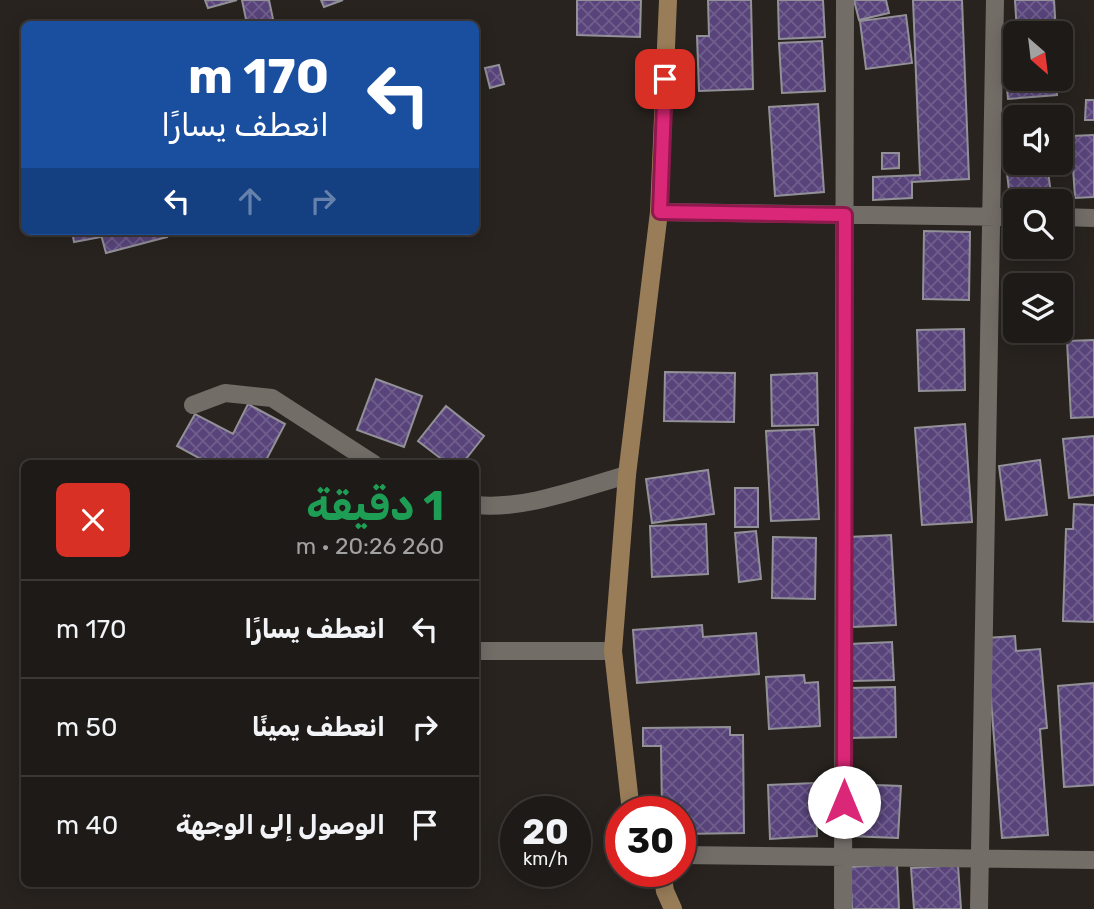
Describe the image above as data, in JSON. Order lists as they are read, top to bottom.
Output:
{
  "north": "bottom right",
  "page": {
    "turn": ["170 m", "انعطف يسارًا"],
    "heading": ["1 دقيقة", "260 m · 20:26"],
    "list": [
      {
        "name": "انعطف يسارًا",
        "value": "170 m"
      },
      {
        "name": "انعطف يمينًا",
        "value": "50 m"
      },
      {
        "name": "الوصول إلى الوجهة",
        "value": "40 m"
      }
    ],
    "speed": "20 km/h",
    "limit": "30"
  }
}
